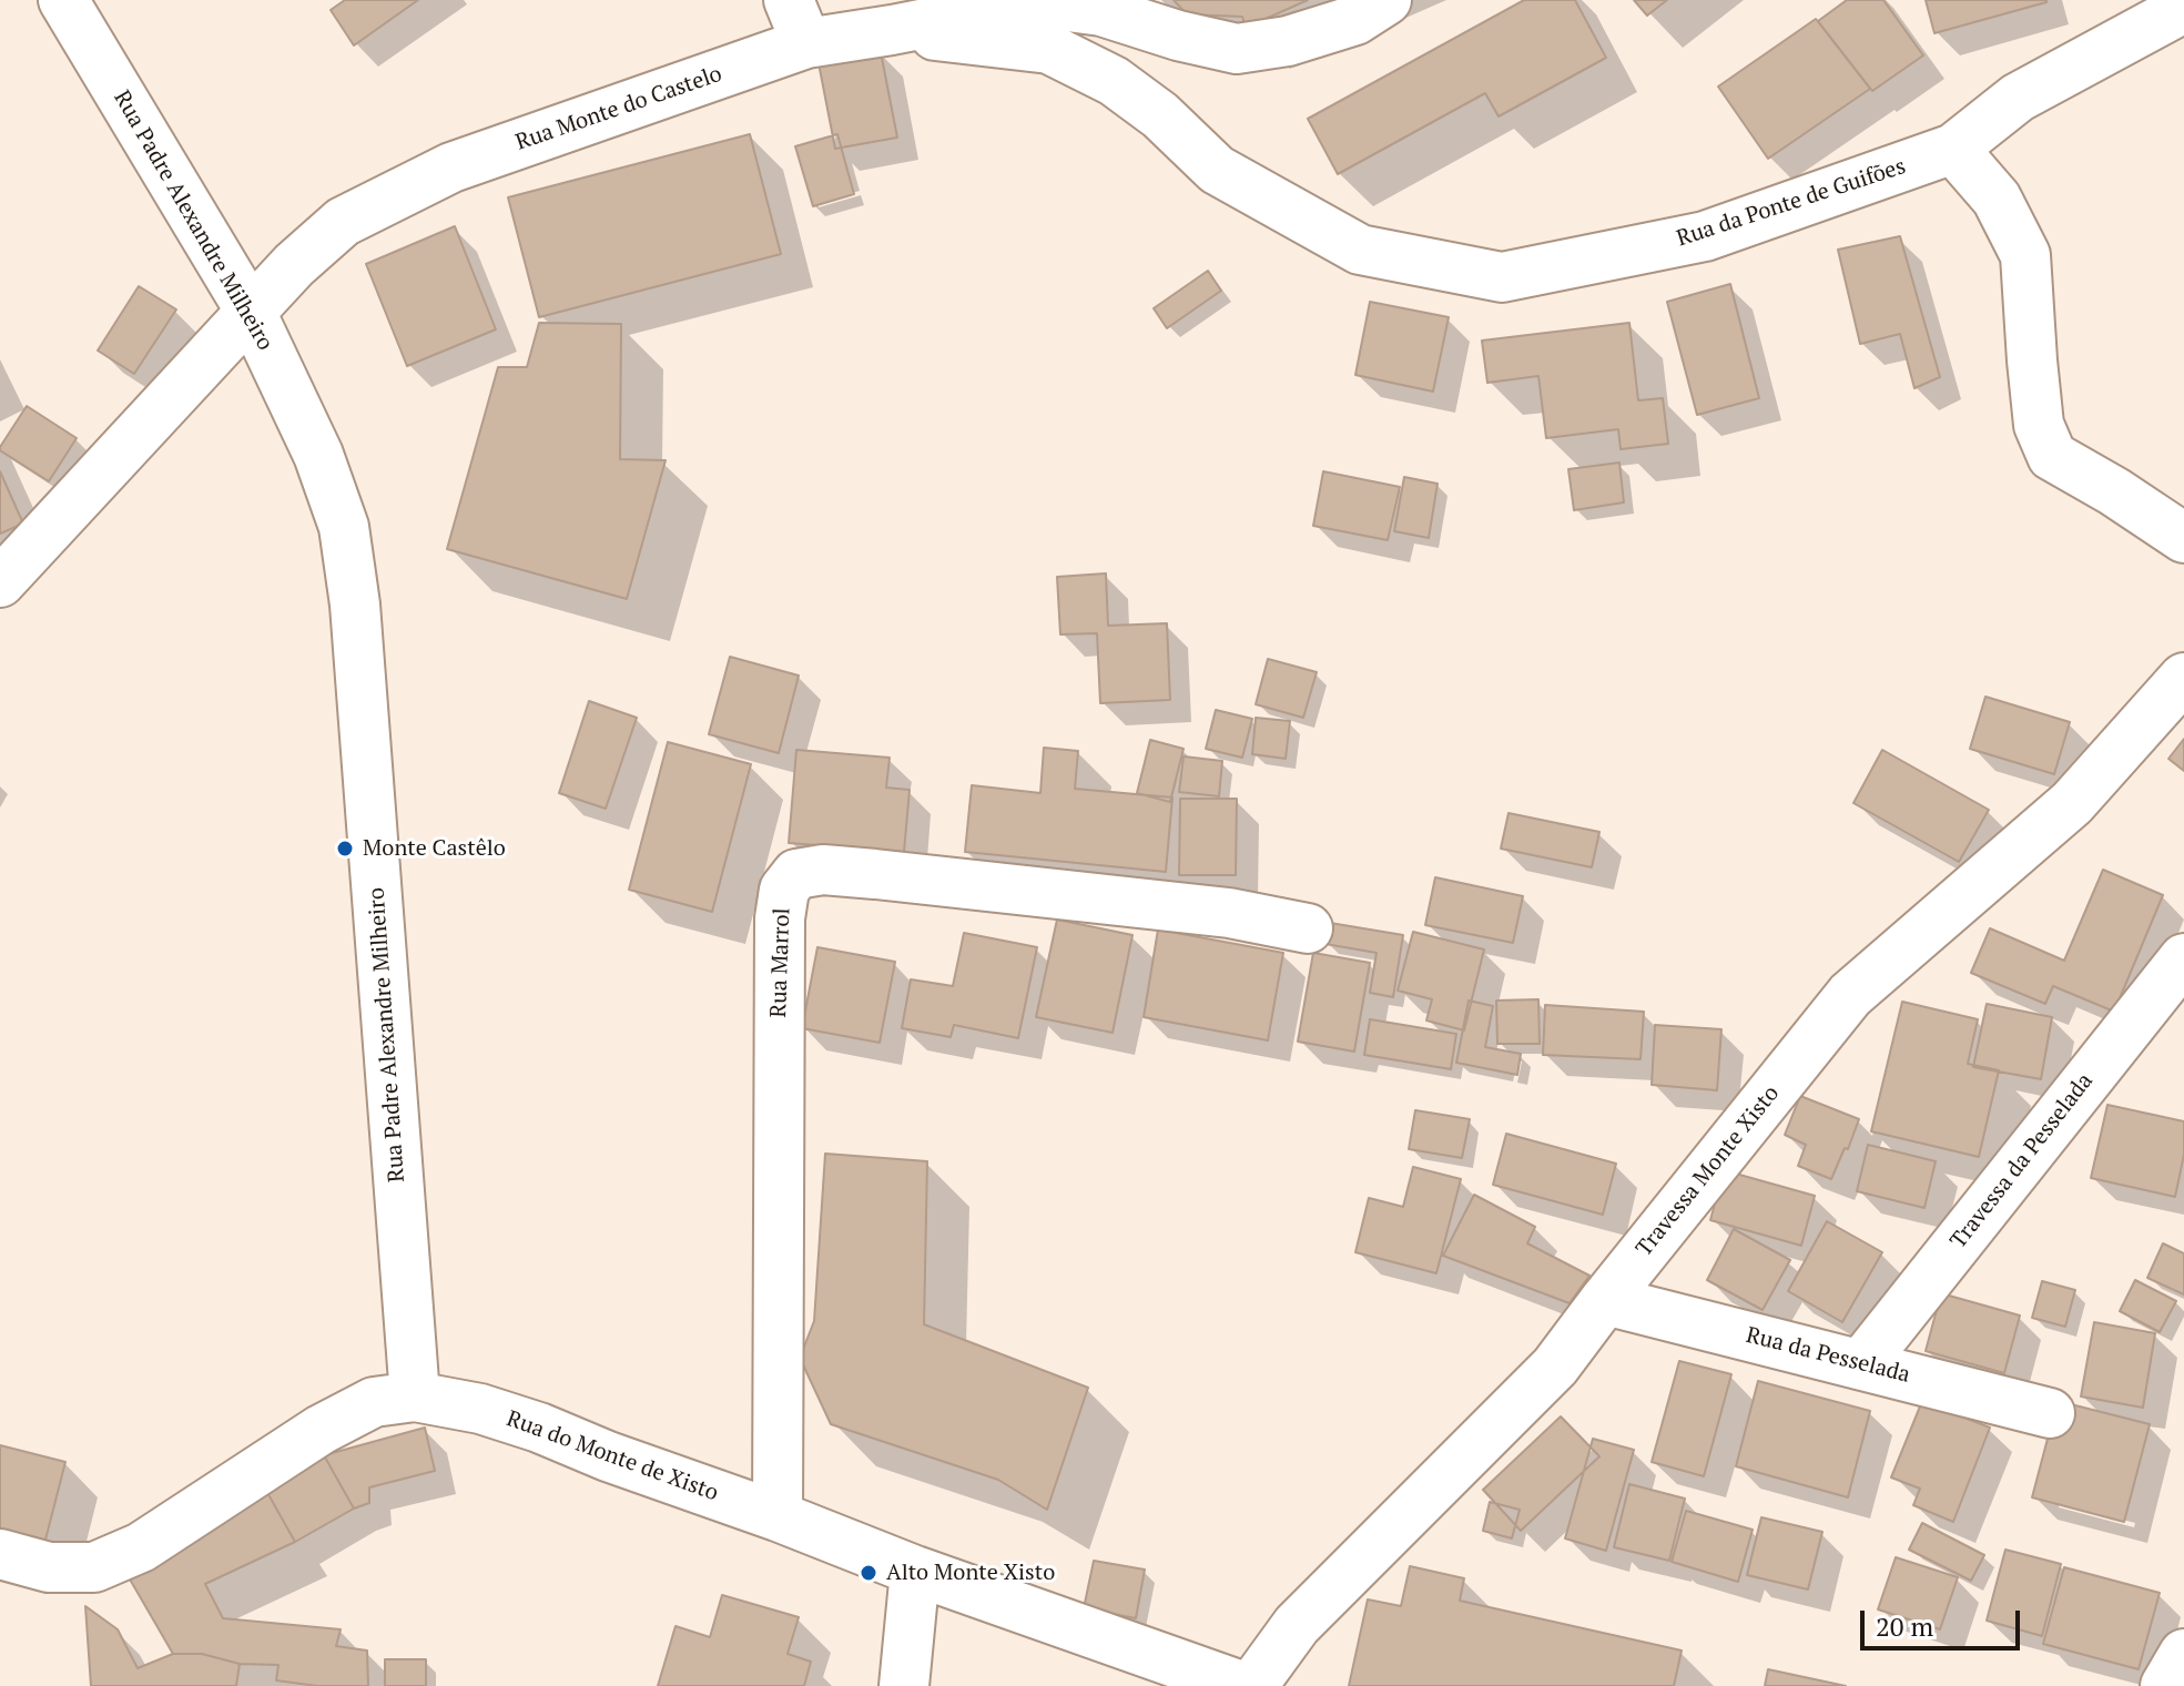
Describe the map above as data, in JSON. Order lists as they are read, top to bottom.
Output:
{
  "streets": {
    "street": [
      "Rua Monte do Castelo",
      "Rua da Ponte de Guifões",
      "Rua Padre Alexandre Milheiro",
      "Rua Marrol",
      "Travessa da Pesselada",
      "Travessa Monte Xisto",
      "Rua da Pesselada",
      "Rua do Monte de Xisto"
    ]
  },
  "crossings": [
    ["Rua Monte do Castelo", "Rua da Ponte de Guifões"],
    ["Rua Monte do Castelo", "Rua Padre Alexandre Milheiro"],
    ["Rua Padre Alexandre Milheiro", "Rua do Monte de Xisto"],
    ["Rua Marrol", "Rua do Monte de Xisto"],
    ["Travessa da Pesselada", "Rua da Pesselada"],
    ["Travessa Monte Xisto", "Rua da Pesselada"]
  ],
  "places": ["Monte Castêlo", "Alto Monte Xisto"],
  "scale_bar": "20 m"
}
